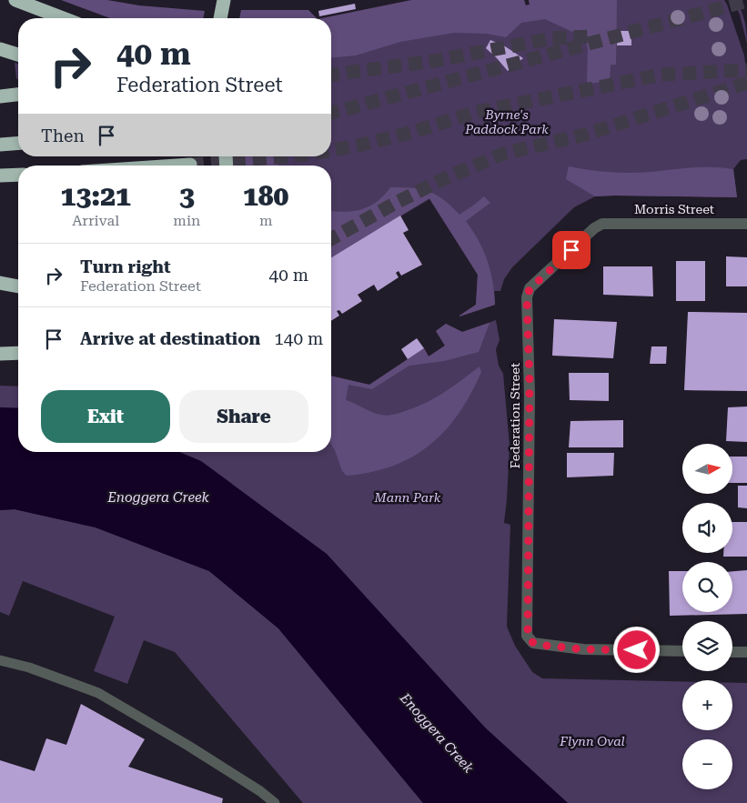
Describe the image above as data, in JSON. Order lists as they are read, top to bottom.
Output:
{
  "streets": {
    "street": ["Morris Street", "Federation Street"]
  },
  "crossings": [
    ["Morris Street", "Federation Street"]
  ],
  "water": ["Enoggera Creek"],
  "parks": ["Byrne's Paddock Park", "Mann Park", "Flynn Oval"],
  "north": "right",
  "page": {
    "turn": ["40 m", "Federation Street"],
    "then": "Then",
    "eta": [
      "13:21",
      "Arrival",
      "3",
      "min",
      "180",
      "m"
    ],
    "list": [
      {
        "name": "Turn right",
        "note": "Federation Street",
        "value": "40 m"
      },
      {
        "name": "Arrive at destination",
        "value": "140 m"
      }
    ],
    "buttons": ["Exit", "Share"],
    "map_buttons": ["+", "−"]
  }
}
